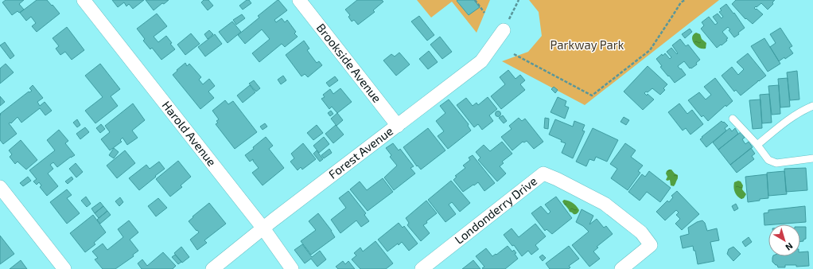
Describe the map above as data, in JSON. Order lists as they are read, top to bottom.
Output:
{
  "streets": {
    "street": [
      "Brookside Avenue",
      "Harold Avenue",
      "Forest Avenue",
      "Londonderry Drive"
    ]
  },
  "crossings": [
    ["Brookside Avenue", "Forest Avenue"],
    ["Harold Avenue", "Forest Avenue"]
  ],
  "parks": ["Parkway Park"],
  "north": "bottom right"
}
